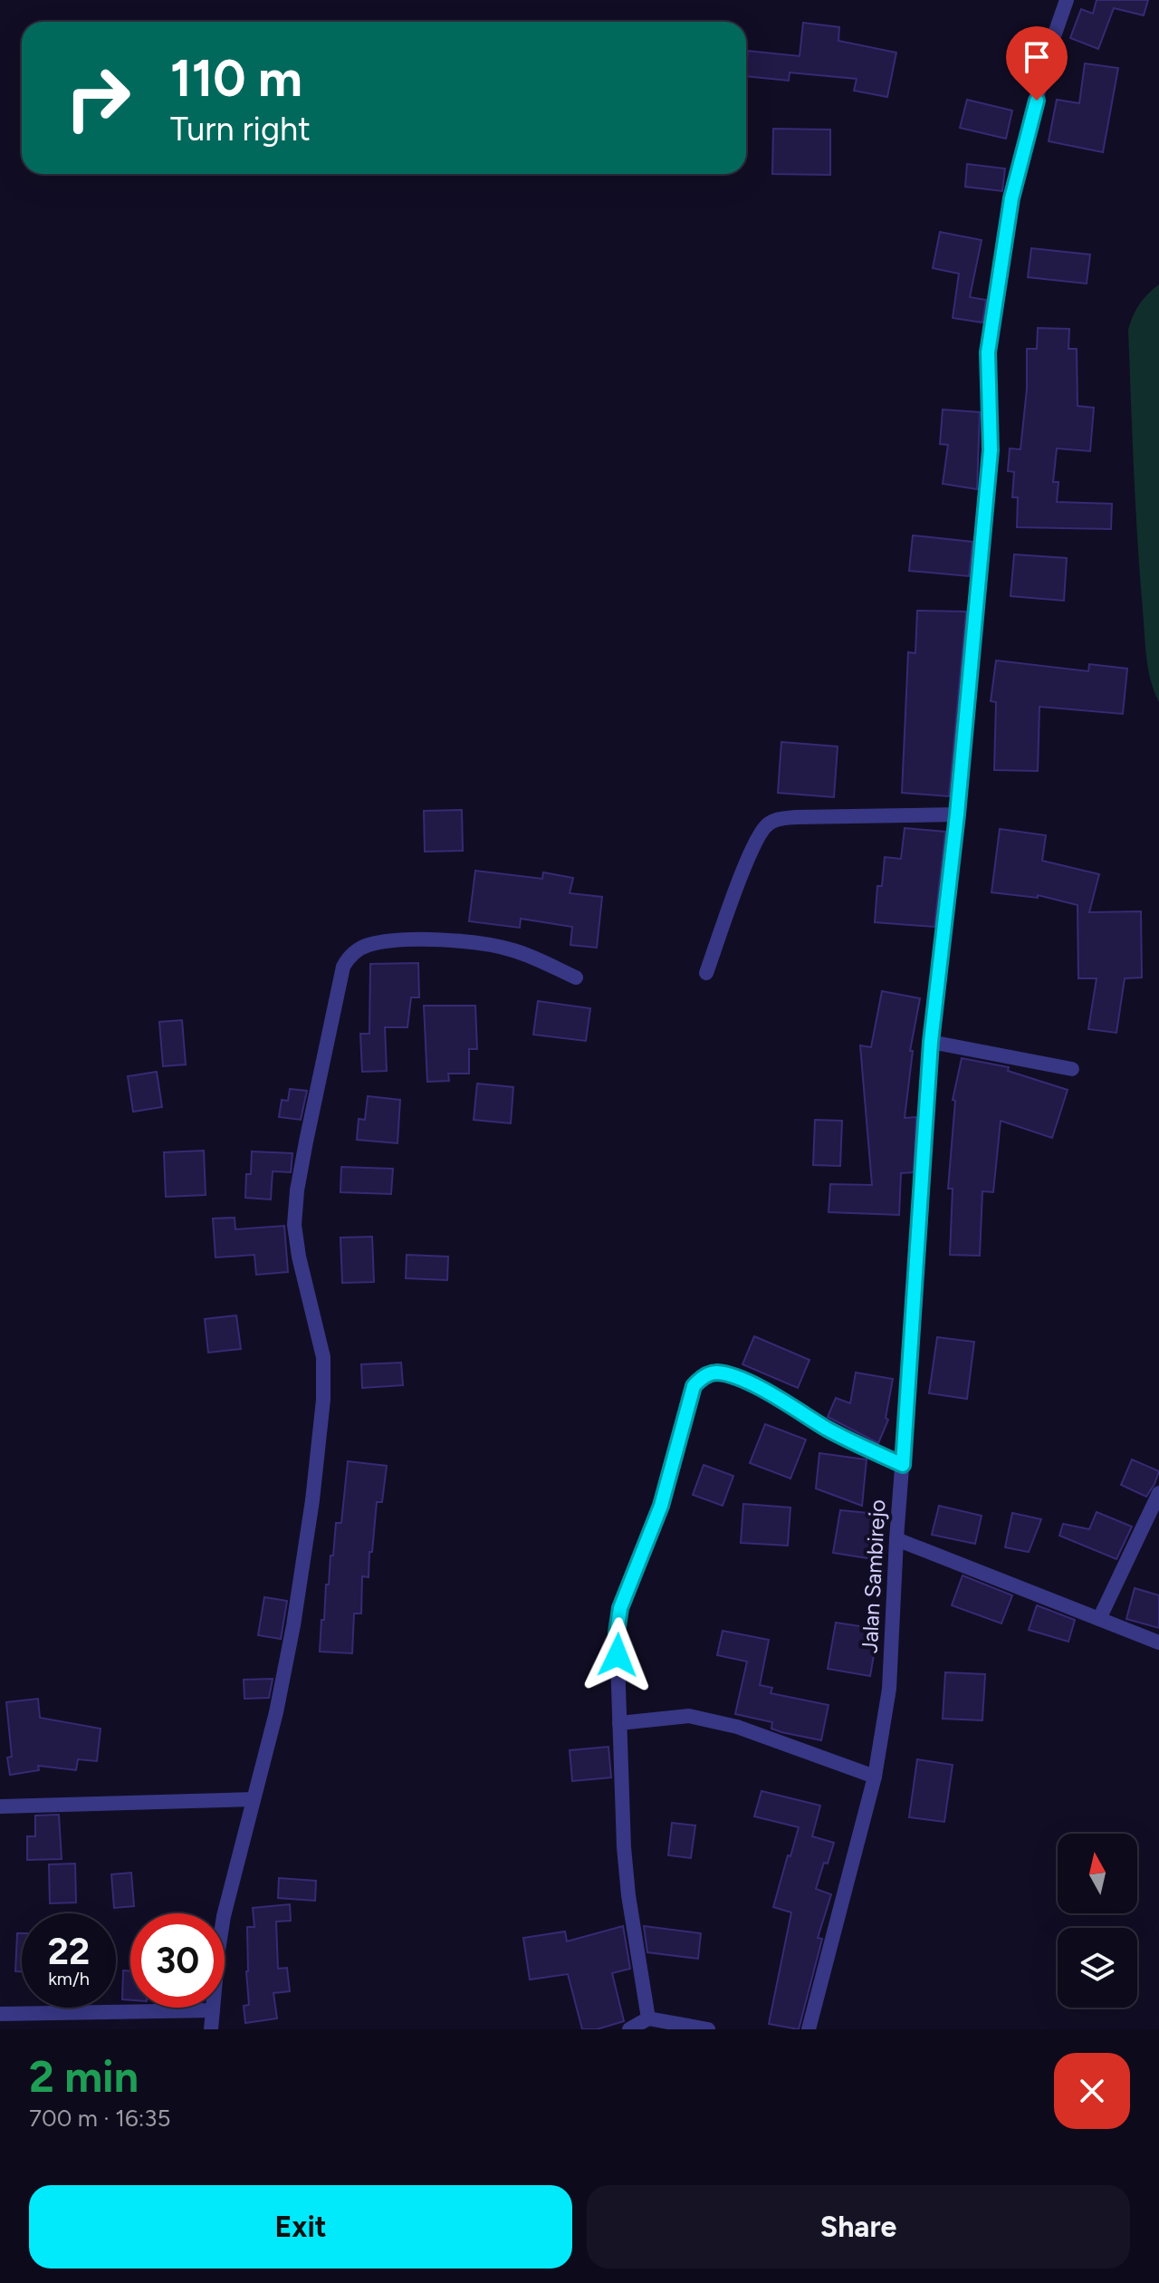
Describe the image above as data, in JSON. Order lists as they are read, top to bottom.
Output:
{
  "streets": {
    "street": ["Jalan Sambirejo"]
  },
  "north": "top",
  "page": {
    "turn": ["110 m", "Turn right"],
    "speed": "22 km/h",
    "limit": "30",
    "heading": ["2 min", "700 m · 16:35"],
    "buttons": ["Exit", "Share"]
  }
}
